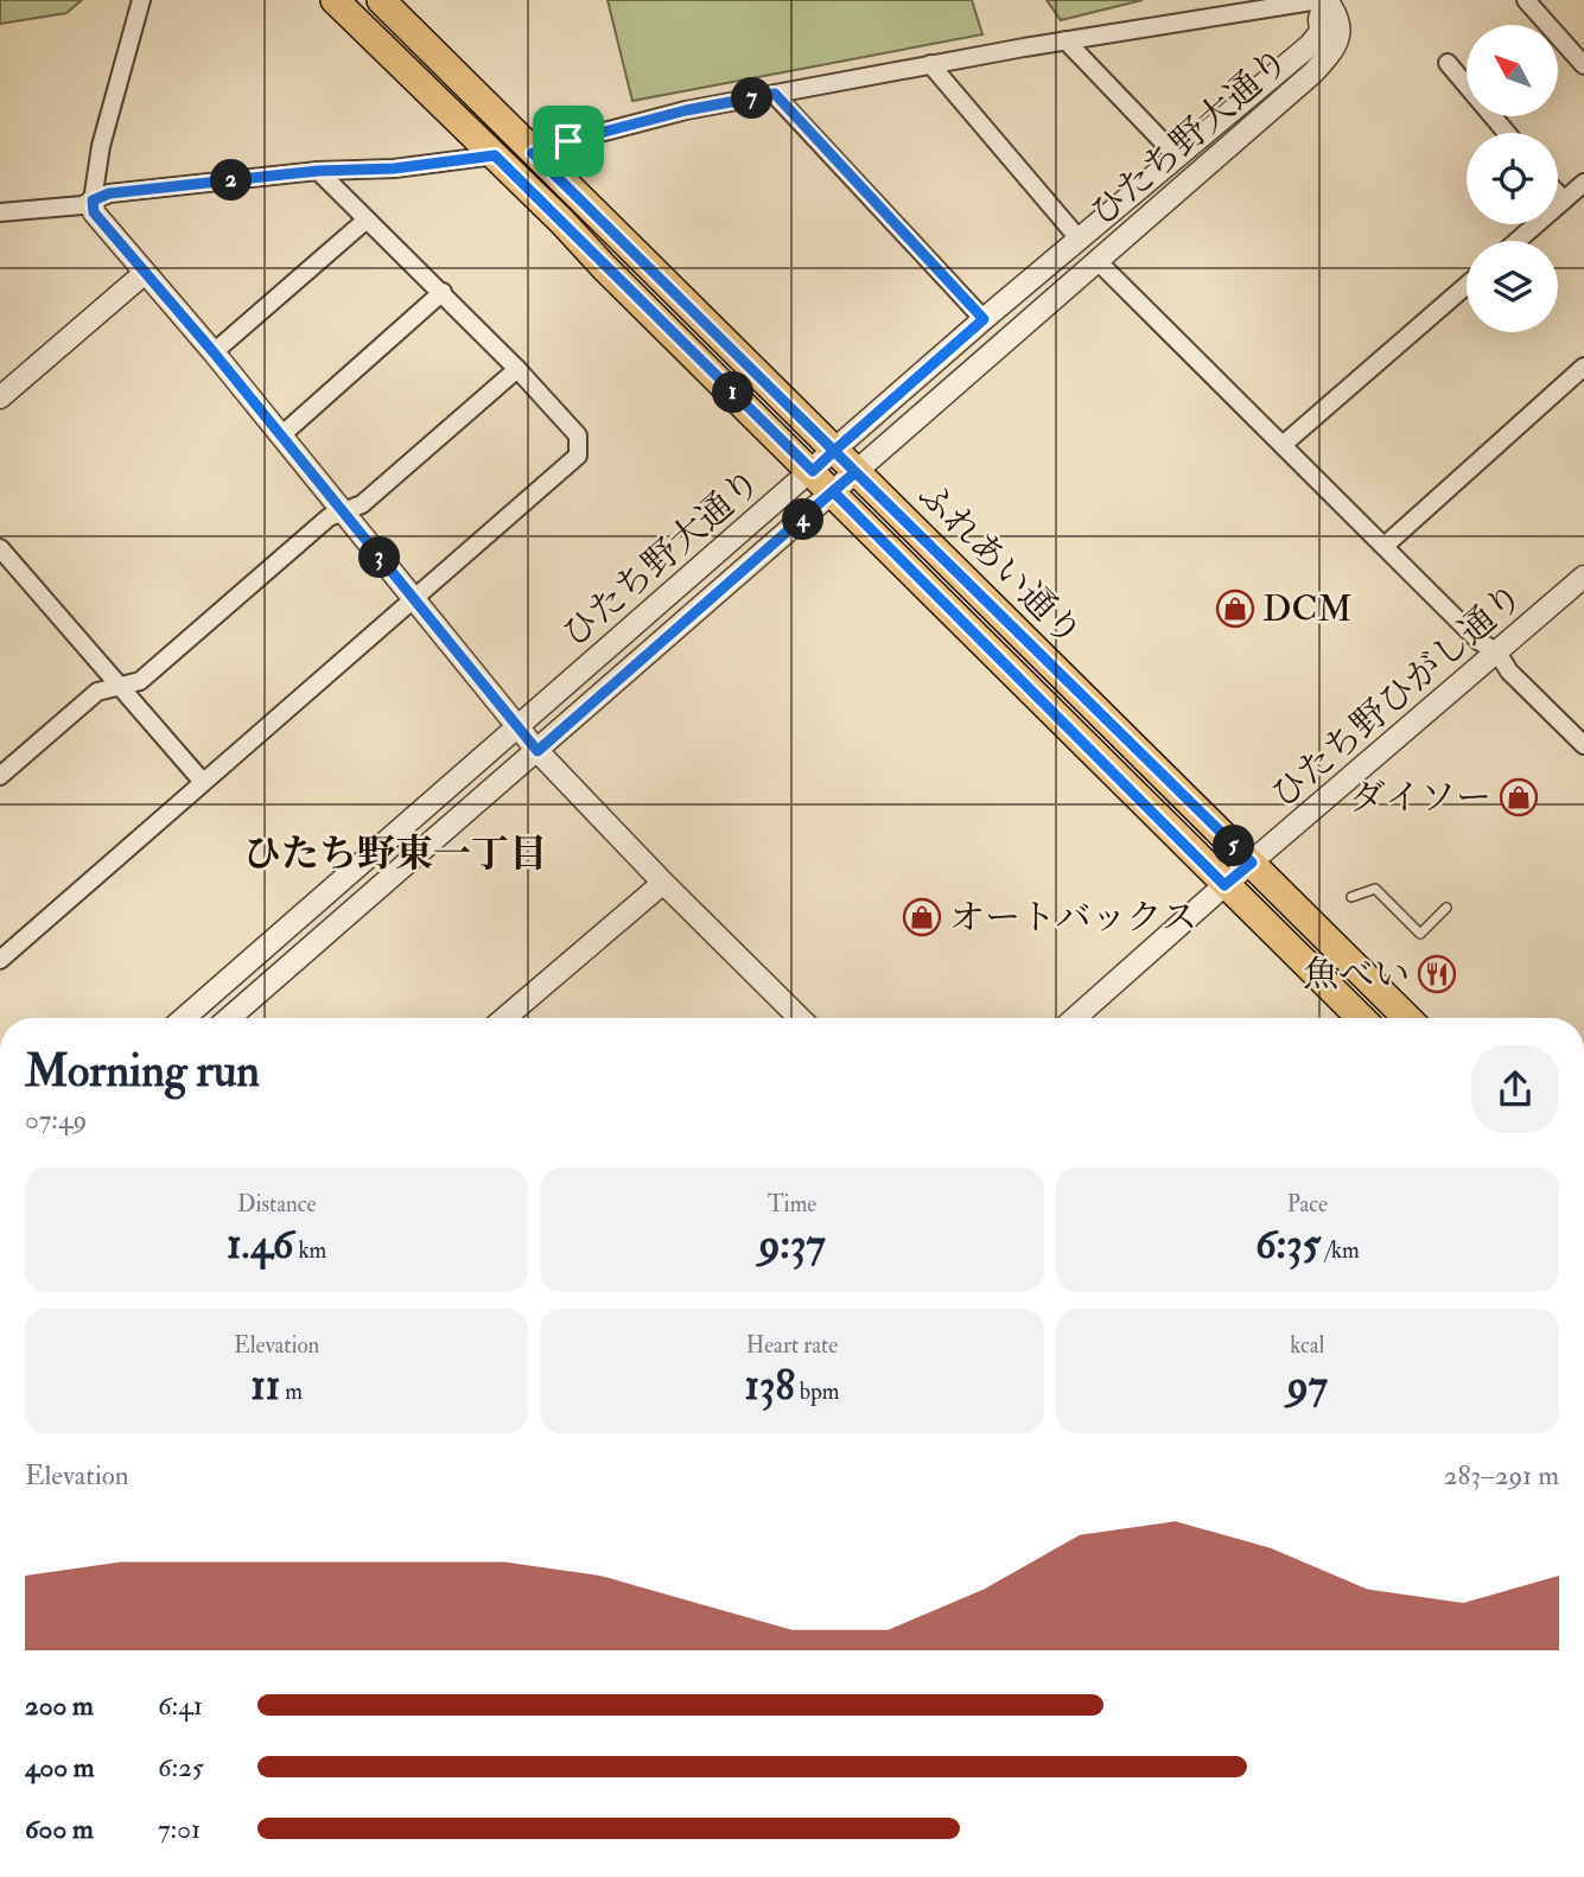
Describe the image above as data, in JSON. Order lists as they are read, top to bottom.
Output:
{
  "streets": {
    "main road": ["ふれあい通り"],
    "street": ["ひたち野大通り", "ひたち野ひがし通り"]
  },
  "crossings": [
    ["ひたち野大通り", "ふれあい通り"],
    ["ふれあい通り", "ひたち野ひがし通り"]
  ],
  "districts": ["ひたち野東一丁目"],
  "places": {
    "shop": ["DCM", "ダイソー", "オートバックス"],
    "restaurant": ["魚べい"]
  },
  "north": "top left",
  "page": {
    "pins": [
      "7",
      "2",
      "1",
      "4",
      "3",
      "5"
    ],
    "heading": ["Morning run", "07:49"],
    "stats": [
      ["Distance", "1.46 km"],
      ["Time", "9:37"],
      ["Pace", "6:35 /km"],
      ["Elevation", "11 m"],
      ["Heart rate", "138 bpm"],
      ["kcal", "97"]
    ],
    "chart": ["Elevation", "283–291 m"],
    "list": [
      {
        "name": "200 m",
        "note": "6:41"
      },
      {
        "name": "400 m",
        "note": "6:25"
      },
      {
        "name": "600 m",
        "note": "7:01"
      }
    ]
  }
}
